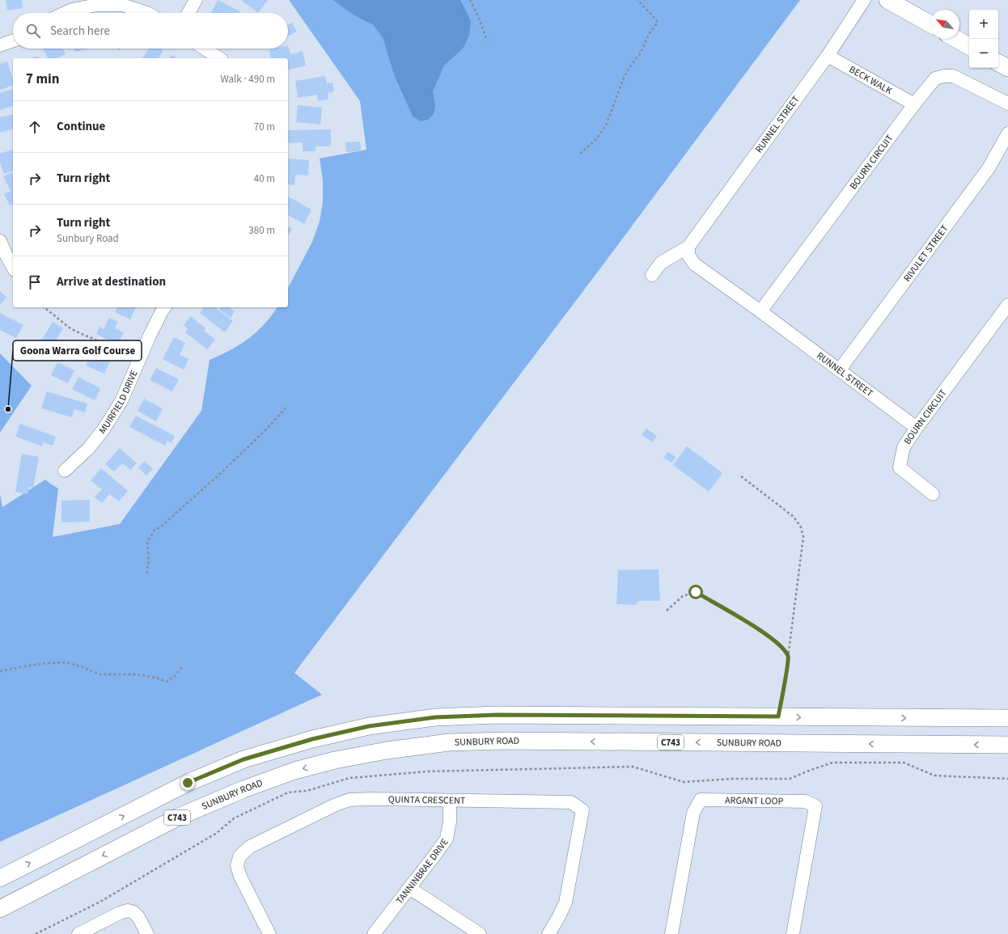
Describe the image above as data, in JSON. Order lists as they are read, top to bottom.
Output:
{
  "streets": {
    "main road": ["SUNBURY ROAD", "C743"],
    "street": [
      "BECK WALK",
      "RUNNEL STREET",
      "BOURN CIRCUIT",
      "RIVULET STREET",
      "MUIRFIELD DRIVE",
      "QUINTA CRESCENT",
      "ARGANT LOOP",
      "TANNINBRAE DRIVE"
    ]
  },
  "crossings": [
    ["BECK WALK", "RUNNEL STREET"],
    ["BECK WALK", "BOURN CIRCUIT"],
    ["RUNNEL STREET", "BOURN CIRCUIT"],
    ["RUNNEL STREET", "RIVULET STREET"],
    ["QUINTA CRESCENT", "TANNINBRAE DRIVE"]
  ],
  "places": ["Goona Warra Golf Course"],
  "north": "top left",
  "page": {
    "map_buttons": ["+", "−"],
    "search": "Search here",
    "heading": ["7 min", "Walk · 490 m"],
    "list": [
      ["Continue", "70 m"],
      ["Turn right", "40 m"],
      ["Turn right", "Sunbury Road", "380 m"],
      "Arrive at destination"
    ]
  }
}
